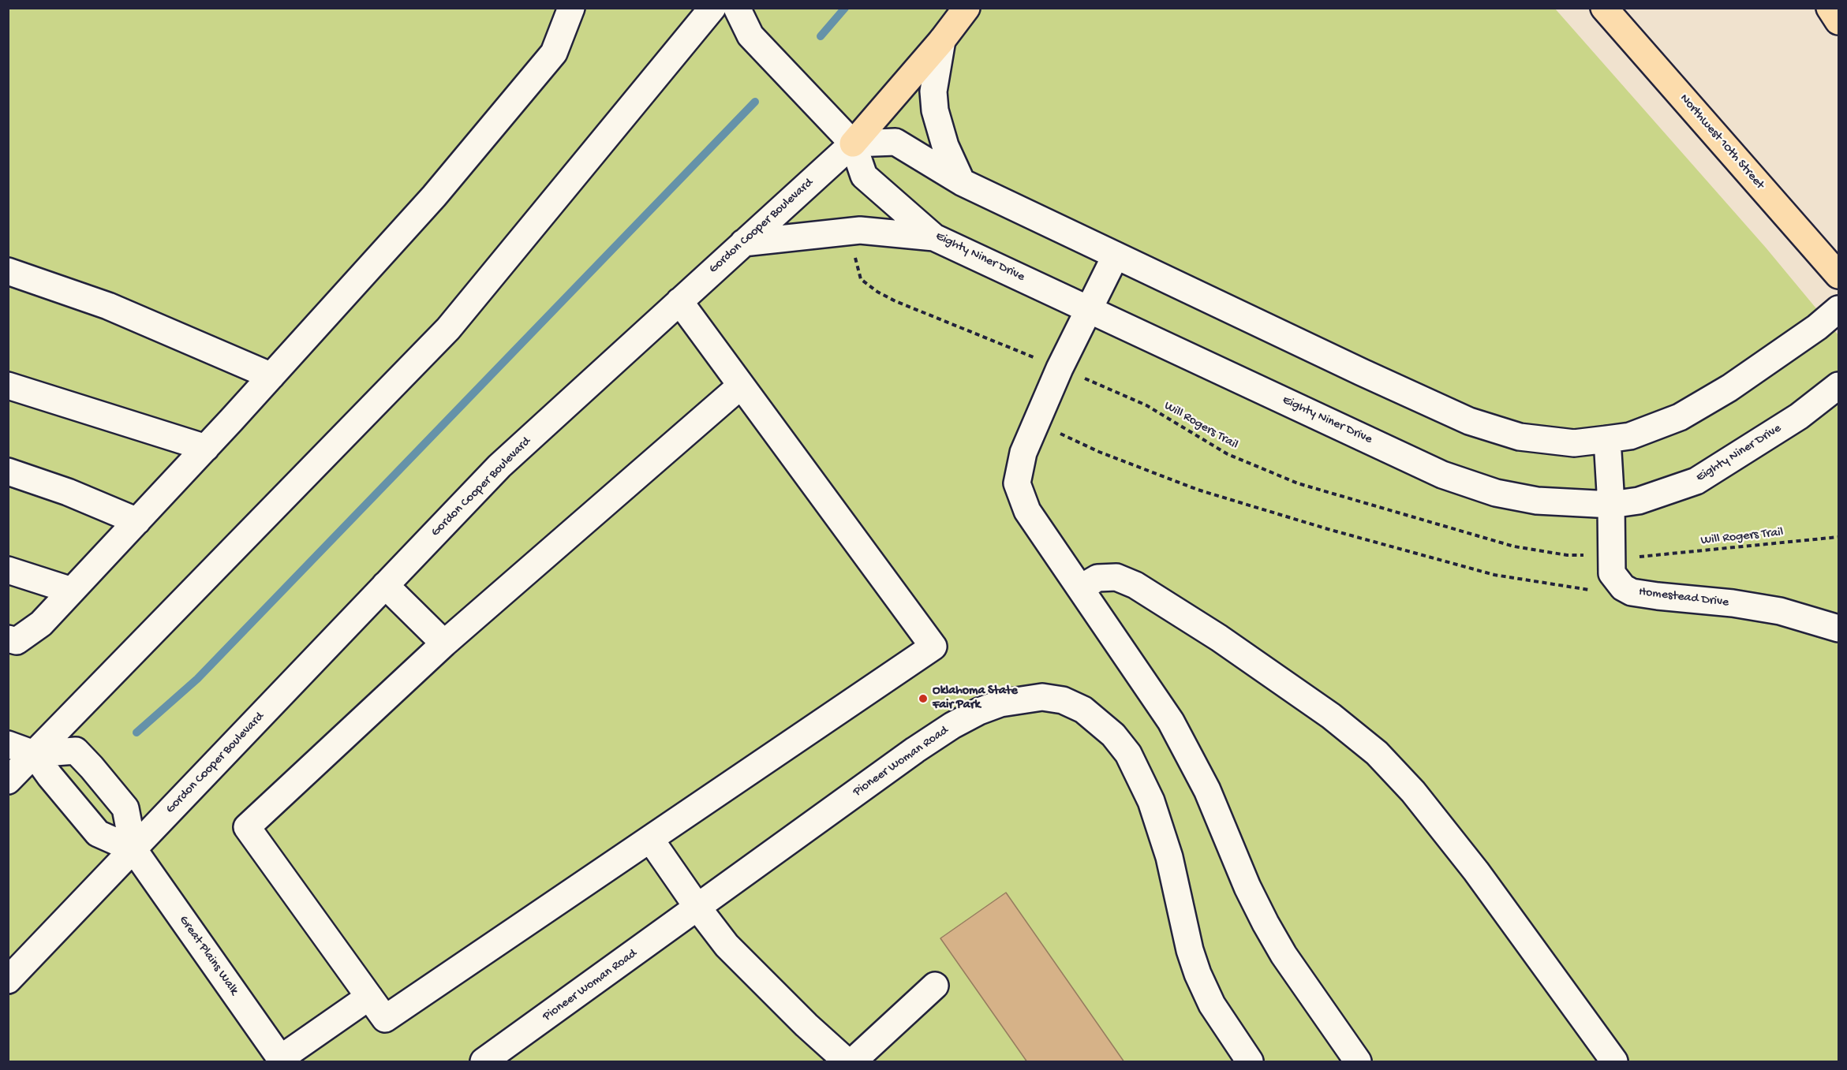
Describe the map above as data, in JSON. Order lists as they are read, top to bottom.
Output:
{
  "streets": {
    "main road": ["Northwest 10th Street", "Gordon Cooper Boulevard"],
    "street": [
      "Eighty Niner Drive",
      "Homestead Drive",
      "Pioneer Woman Road",
      "Great Plains Walk"
    ],
    "path": ["Will Rogers Trail"]
  },
  "crossings": [
    ["Gordon Cooper Boulevard", "Eighty Niner Drive"],
    ["Gordon Cooper Boulevard", "Great Plains Walk"]
  ],
  "places": ["Oklahoma State Fair Park"]
}
